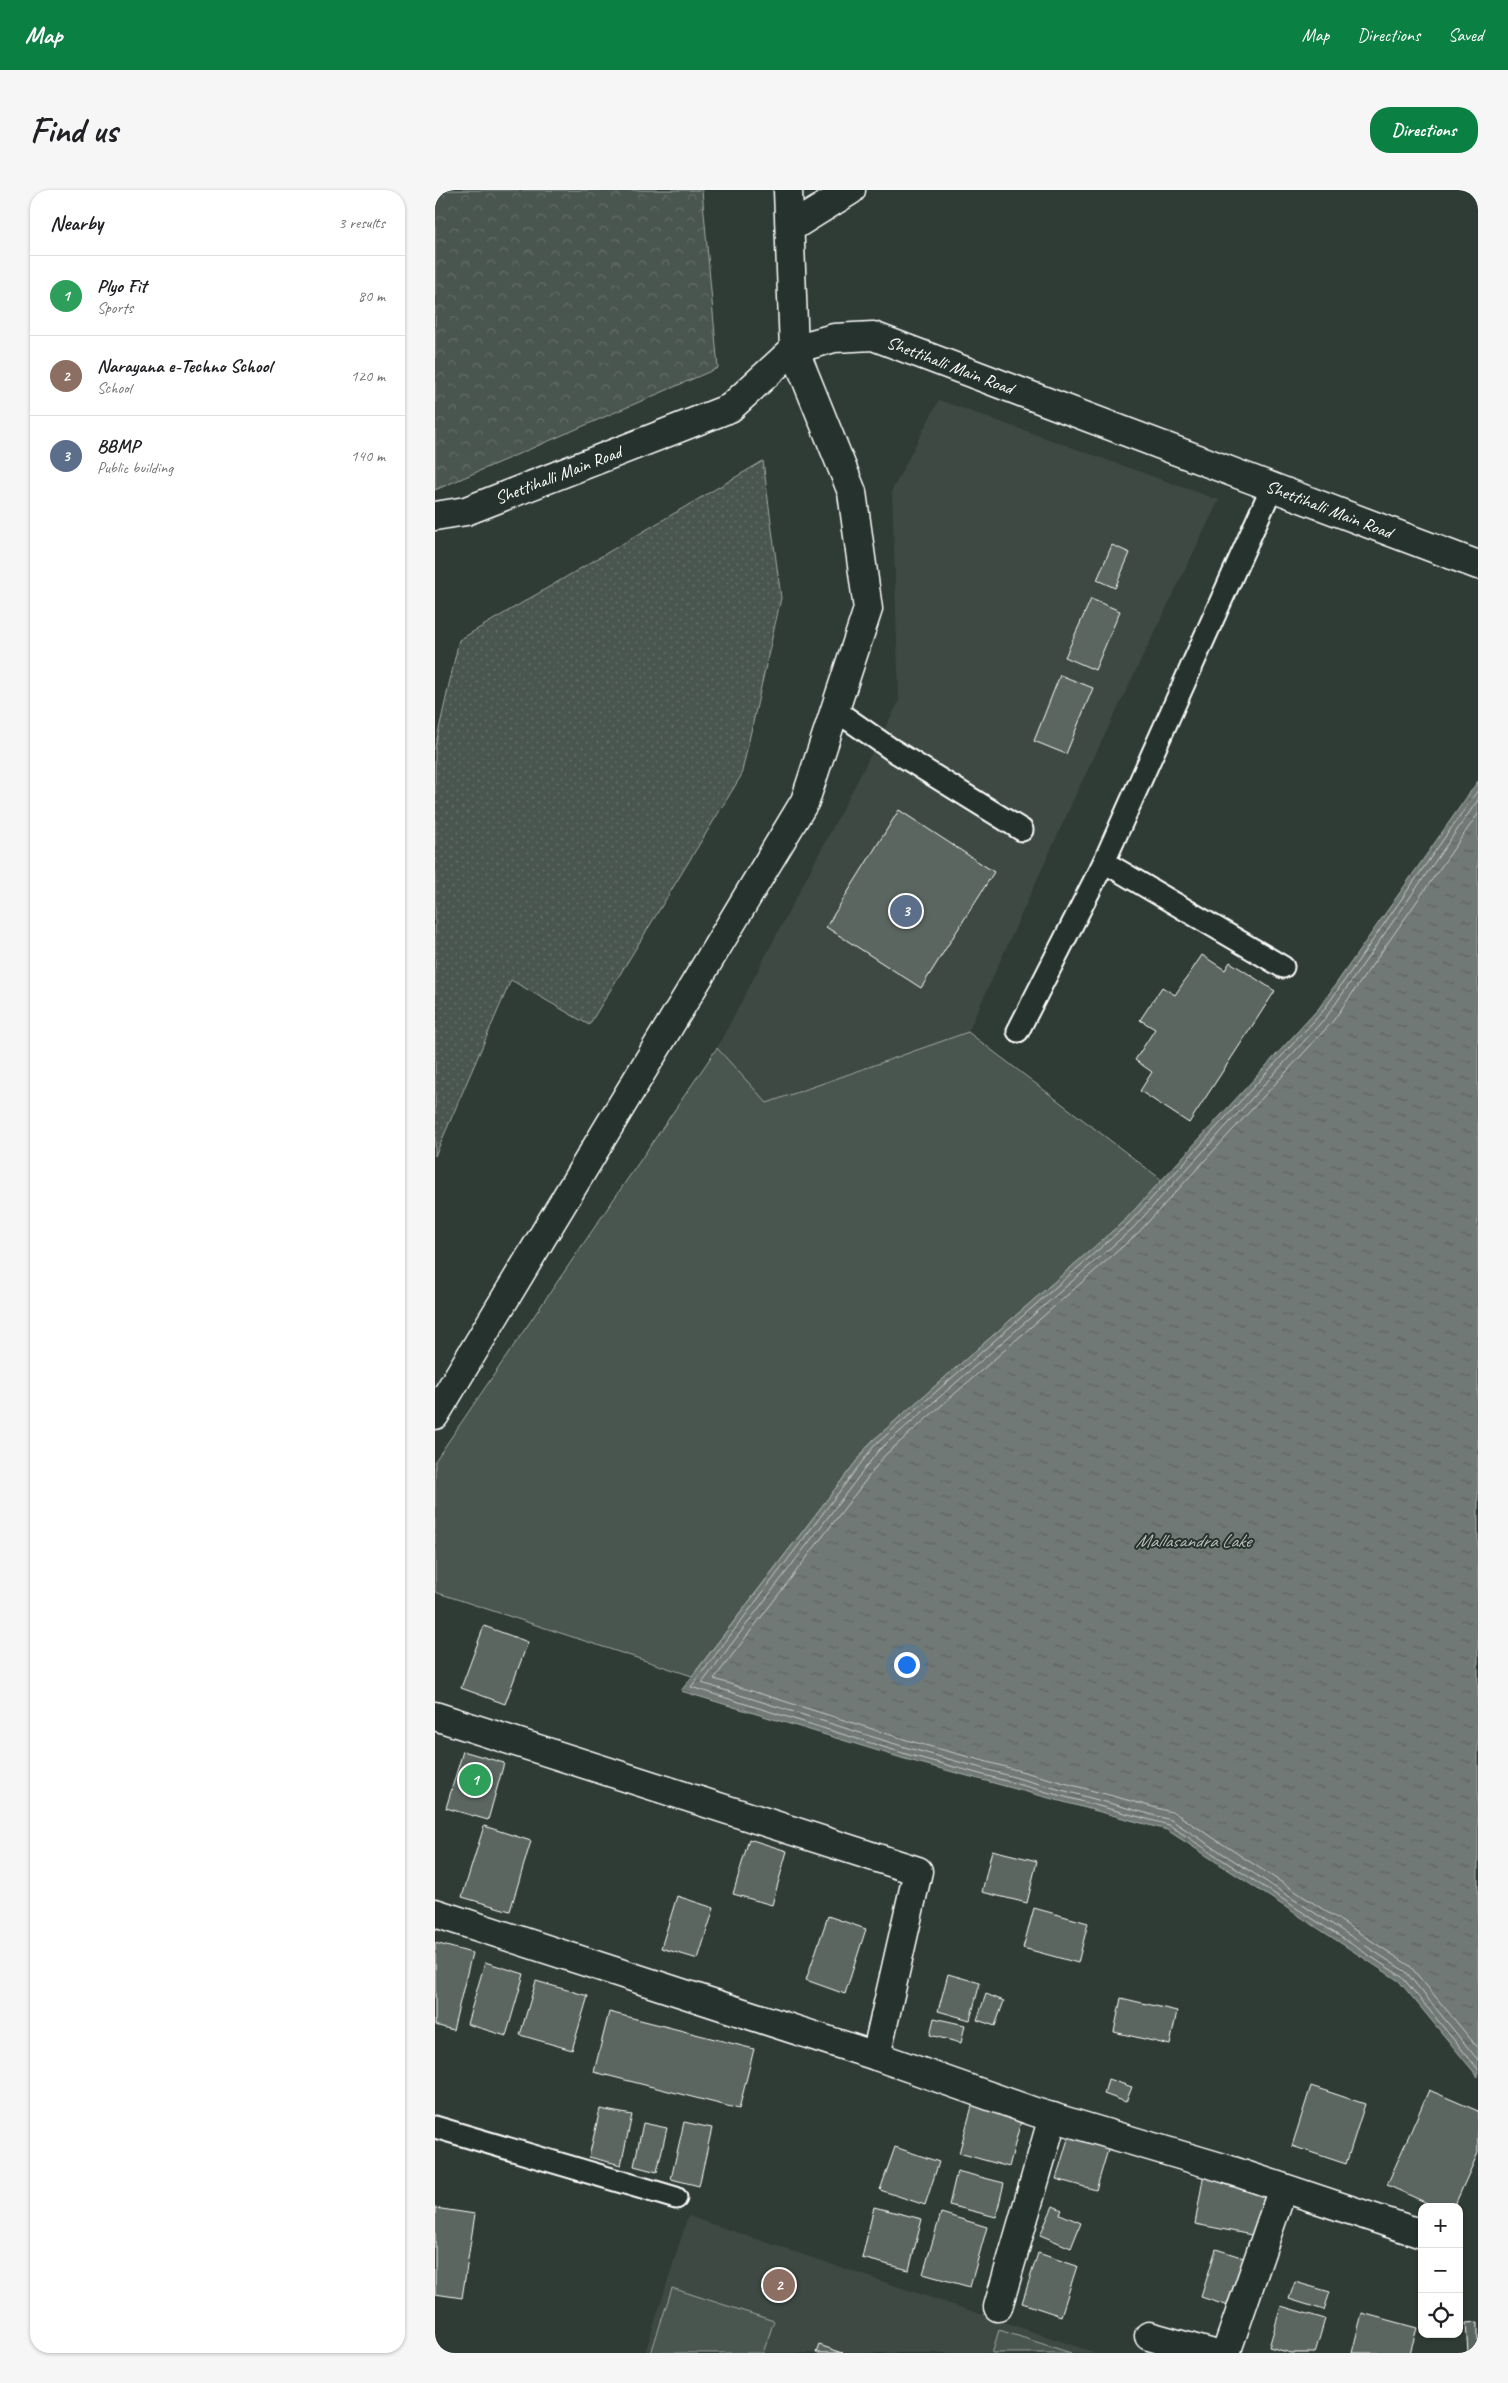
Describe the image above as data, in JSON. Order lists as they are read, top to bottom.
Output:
{
  "streets": {
    "street": ["Shettihalli Main Road"]
  },
  "water": ["Mallasandra Lake"],
  "page": {
    "header": "Map",
    "nav": ["Map", "Directions", "Saved"],
    "buttons": "Directions",
    "title": "Find us",
    "heading": ["Nearby", "3 results"],
    "list": [
      {
        "mark": "1",
        "name": "Plyo Fit",
        "note": "Sports",
        "value": "80 m"
      },
      {
        "mark": "2",
        "name": "Narayana e-Techno School",
        "note": "School",
        "value": "120 m"
      },
      {
        "mark": "3",
        "name": "BBMP",
        "note": "Public building",
        "value": "140 m"
      }
    ],
    "pins": ["3", "1", "2"],
    "map_buttons": ["+", "−"]
  }
}
